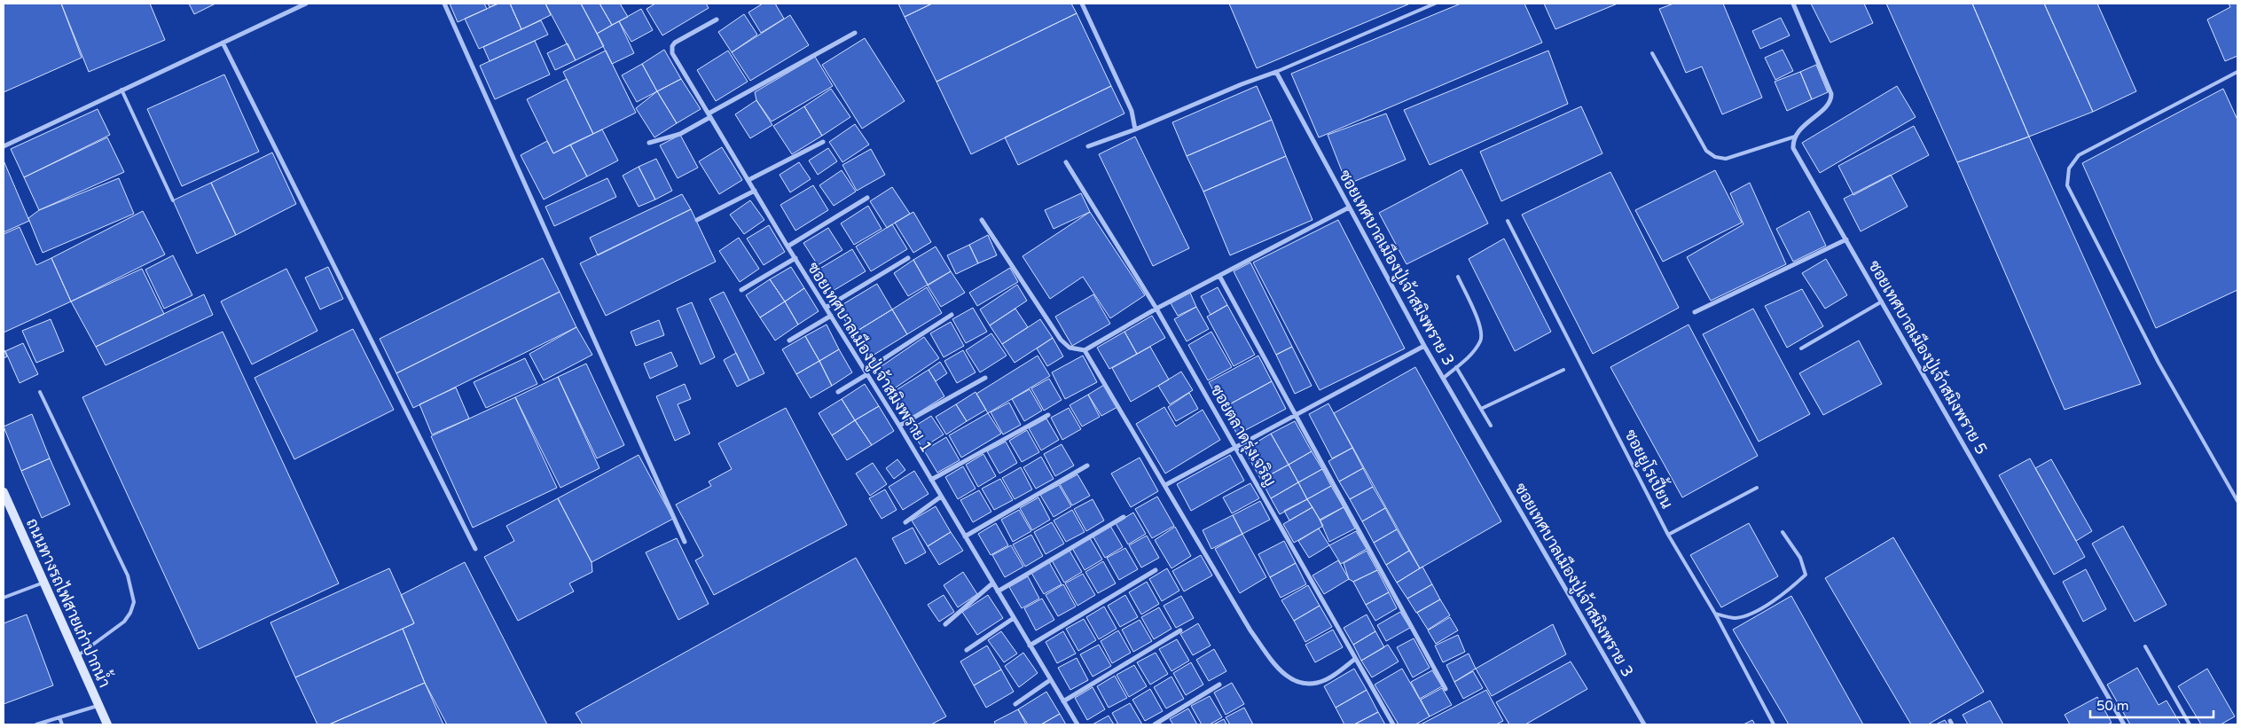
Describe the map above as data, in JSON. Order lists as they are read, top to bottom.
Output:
{
  "streets": {
    "main road": ["ถนนทางรถไฟสายเก่าปากน้ำ"],
    "street": [
      "ซอยเทศบาลเมืองปู่เจ้าสมิงพราย 3",
      "ซอยเทศบาลเมืองปู่เจ้าสมิงพราย 1",
      "ซอยเทศบาลเมืองปู่เจ้าสมิงพราย 5",
      "ซอยตลาดรุ่งเจริญ"
    ],
    "lane": ["ซอยยูโรเปี้ยน"]
  },
  "scale_bar": "50 m"
}
